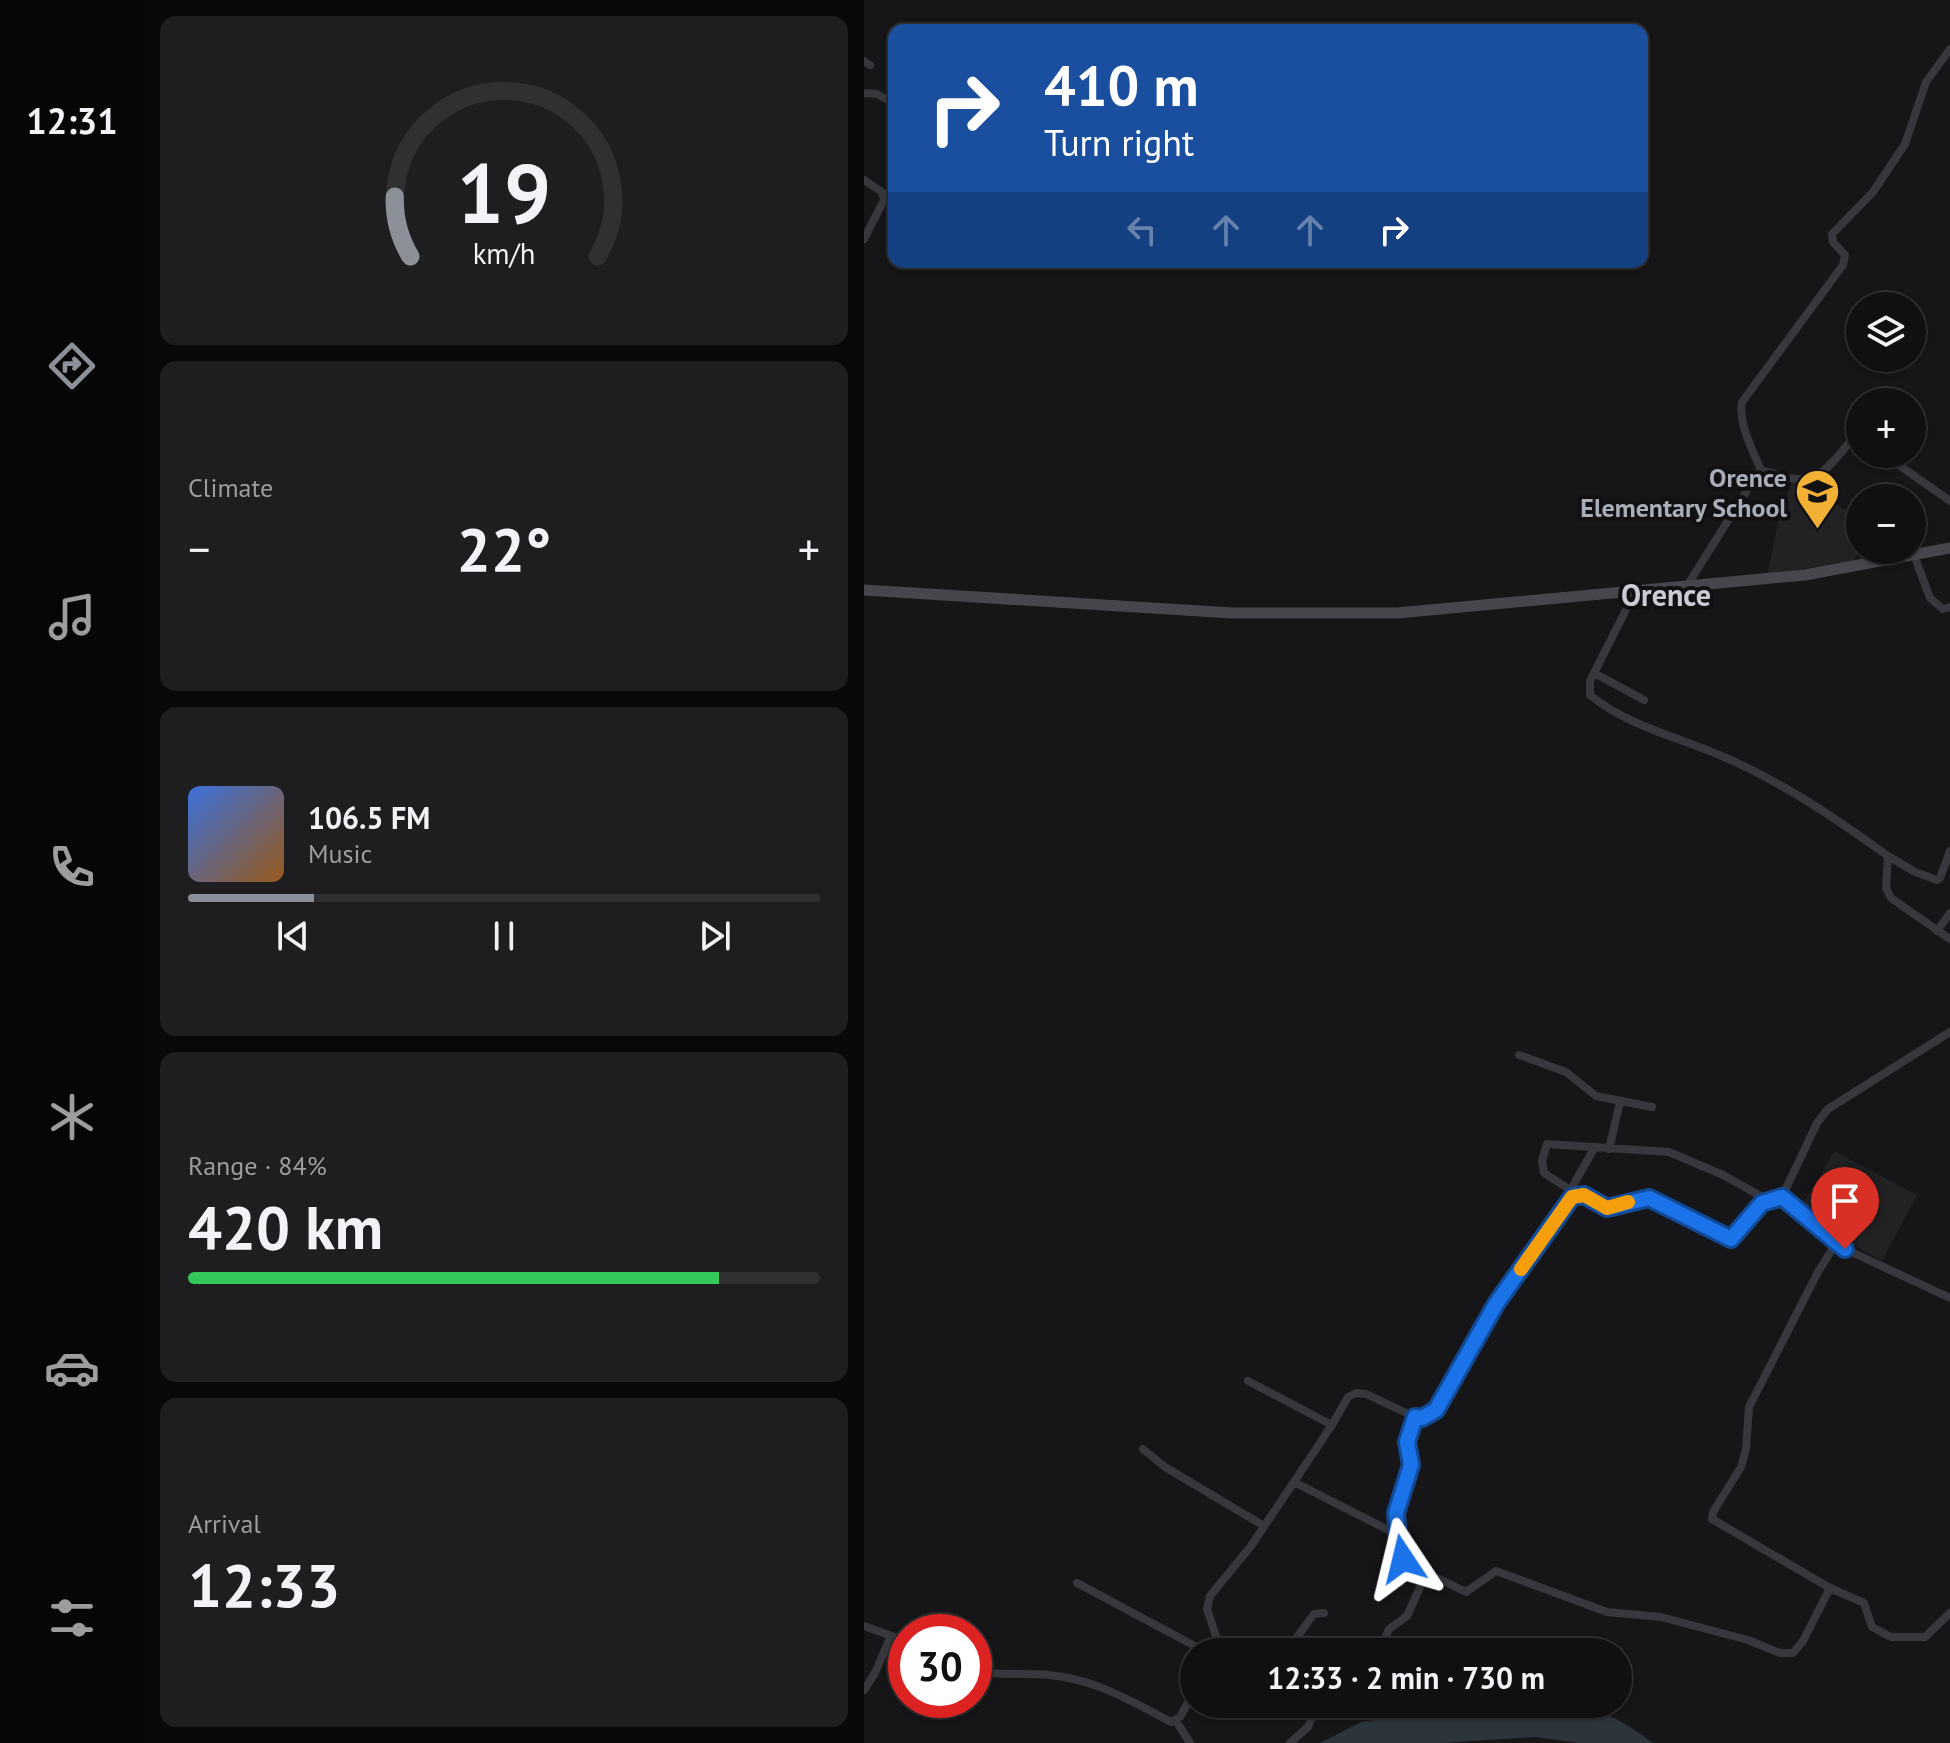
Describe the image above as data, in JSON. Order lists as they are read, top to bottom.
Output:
{
  "districts": ["Orence"],
  "places": {
    "school or university": ["Orence Elementary School"]
  },
  "page": {
    "tabs": "12:31",
    "turn": ["410 m", "Turn right"],
    "map_buttons": ["+", "−"],
    "tile": [
      "Climate",
      ["Range · 84%", "420 km"],
      ["Arrival", "12:33"]
    ],
    "heat": ["−", "22°", "+"],
    "song": ["106.5 FM", "Music"],
    "limit": "30",
    "trip": "12:33 · 2 min · 730 m",
    "gauge": ["19", "km/h"]
  }
}
